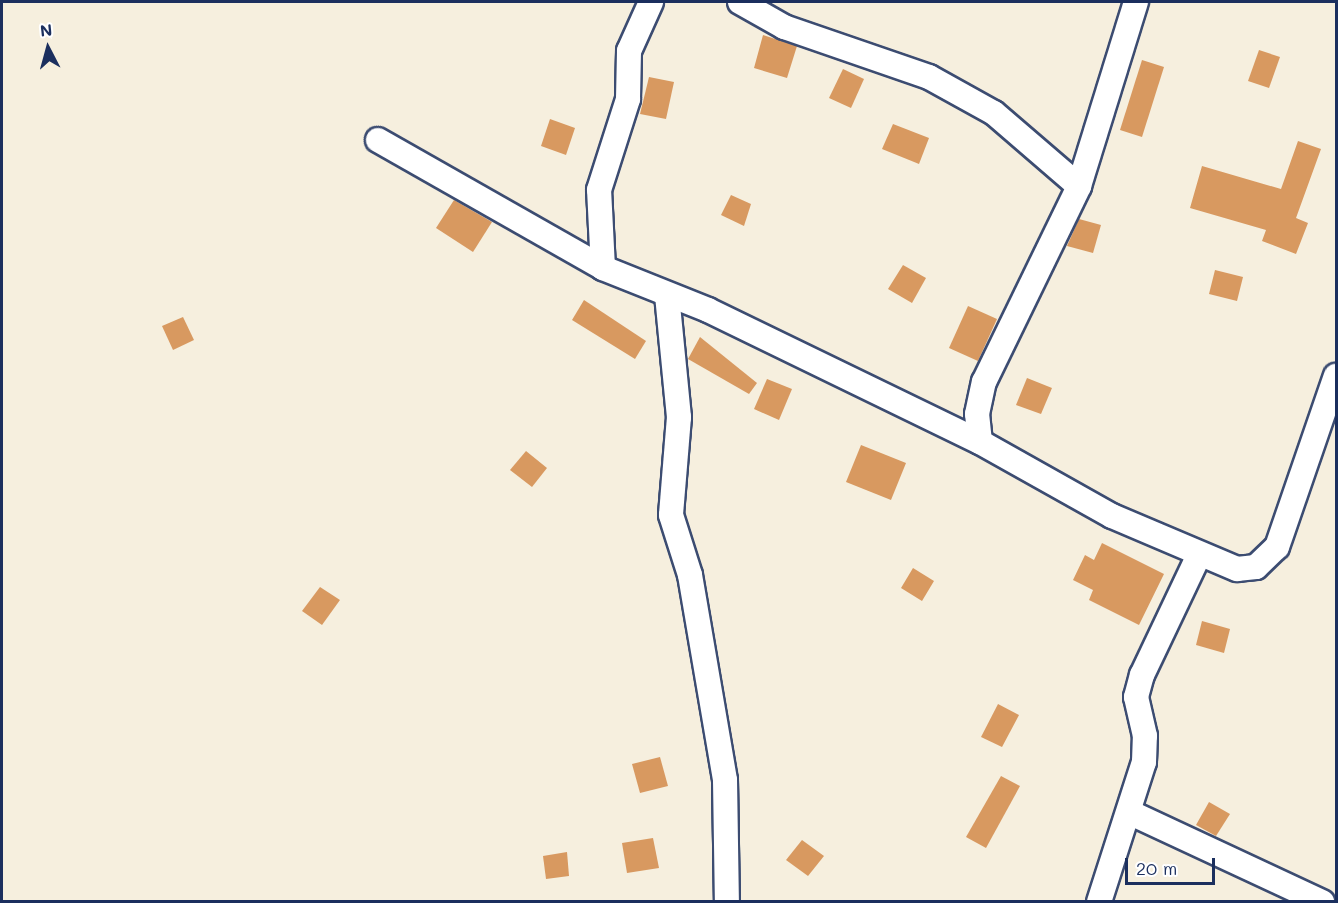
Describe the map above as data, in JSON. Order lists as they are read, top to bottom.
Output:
{
  "scale_bar": "20 m",
  "north": "top"
}
